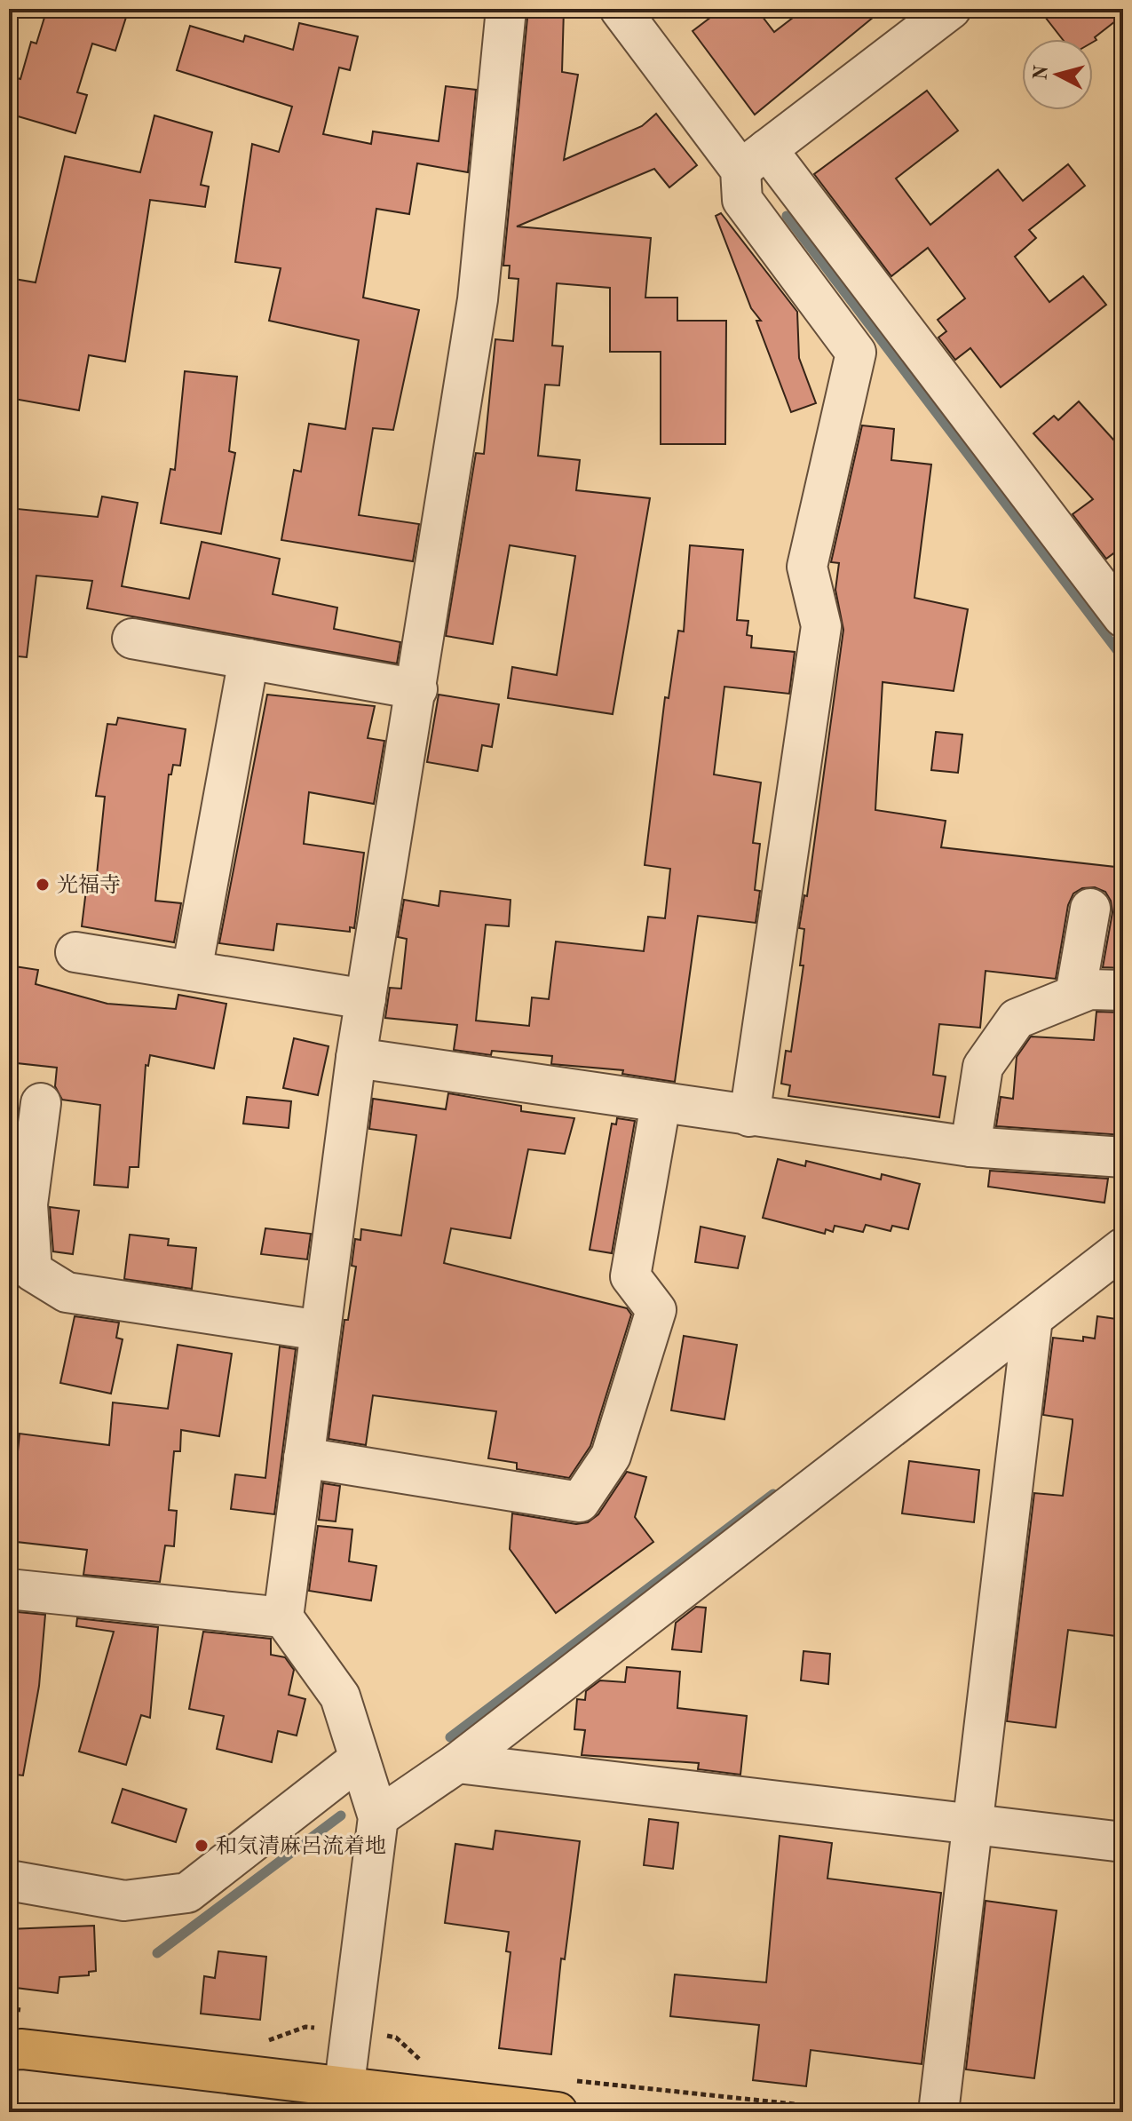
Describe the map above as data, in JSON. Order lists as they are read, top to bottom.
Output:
{
  "places": ["光福寺", "和気清麻呂流着地"],
  "north": "left"
}
